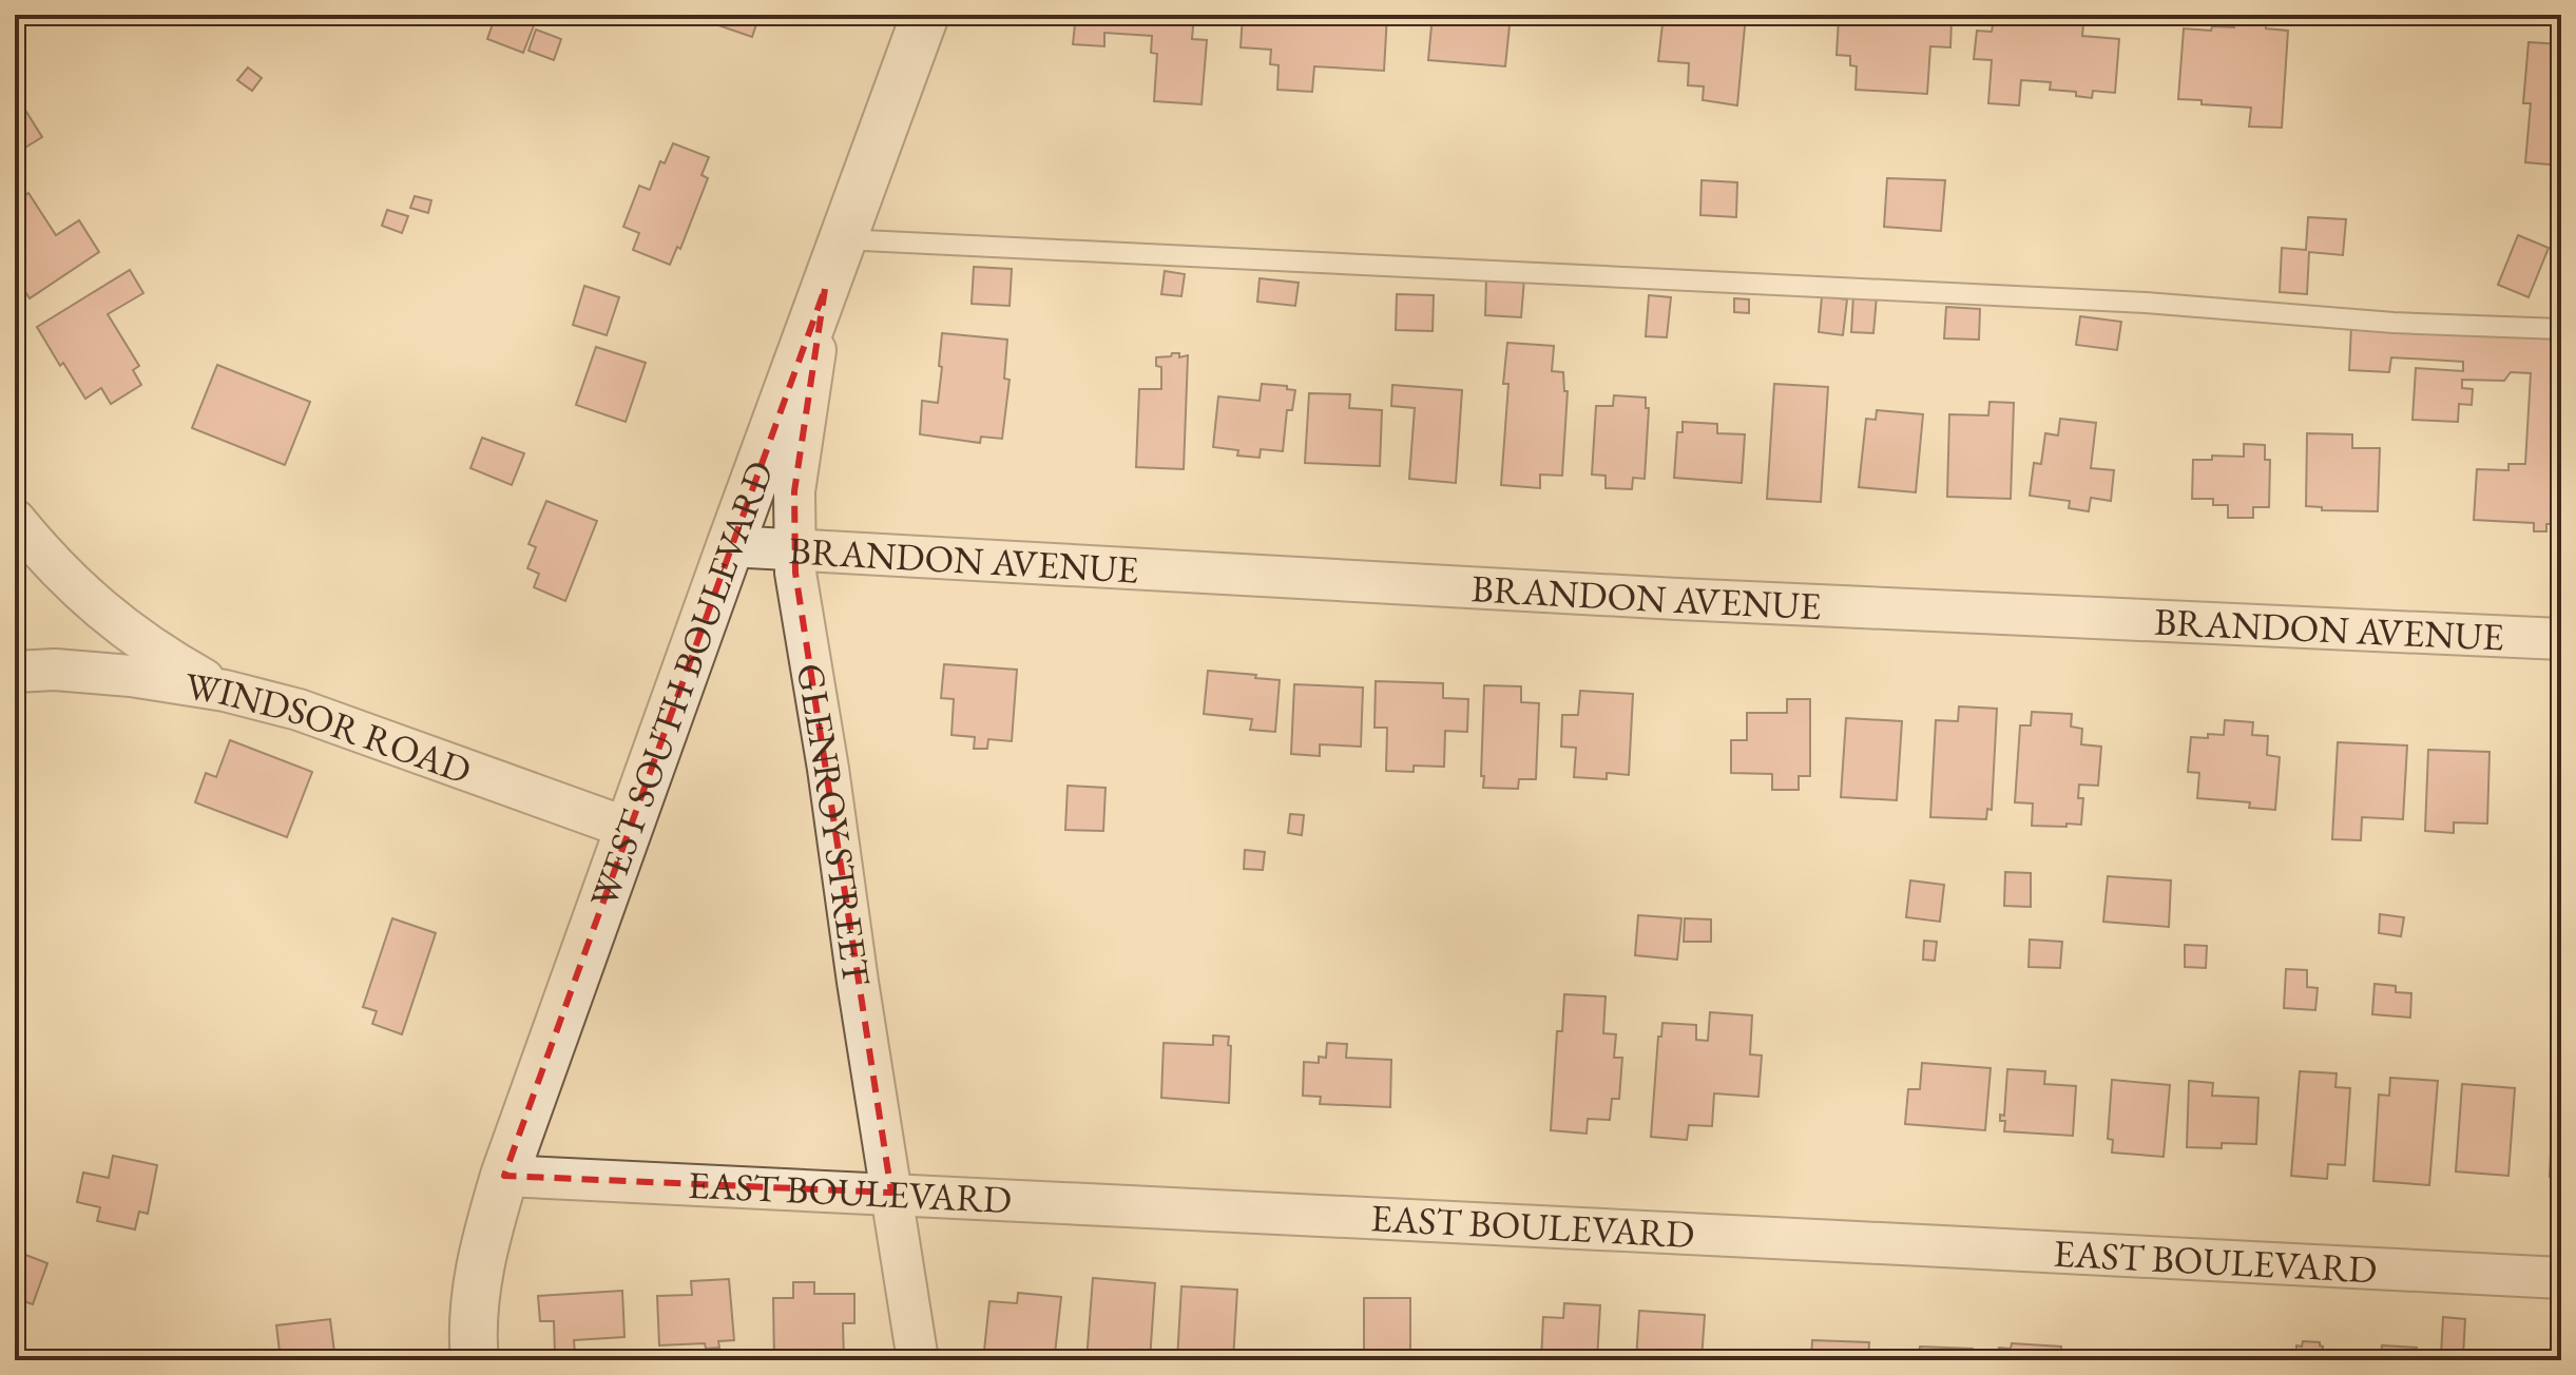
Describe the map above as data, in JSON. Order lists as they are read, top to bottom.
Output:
{
  "streets": {
    "street": [
      "BRANDON AVENUE",
      "WEST SOUTH BOULEVARD",
      "WINDSOR ROAD",
      "GLENROY STREET",
      "EAST BOULEVARD"
    ]
  },
  "crossings": [
    ["BRANDON AVENUE", "WEST SOUTH BOULEVARD"],
    ["BRANDON AVENUE", "GLENROY STREET"],
    ["WEST SOUTH BOULEVARD", "WINDSOR ROAD"],
    ["WEST SOUTH BOULEVARD", "GLENROY STREET"],
    ["WEST SOUTH BOULEVARD", "EAST BOULEVARD"],
    ["GLENROY STREET", "EAST BOULEVARD"]
  ]
}
